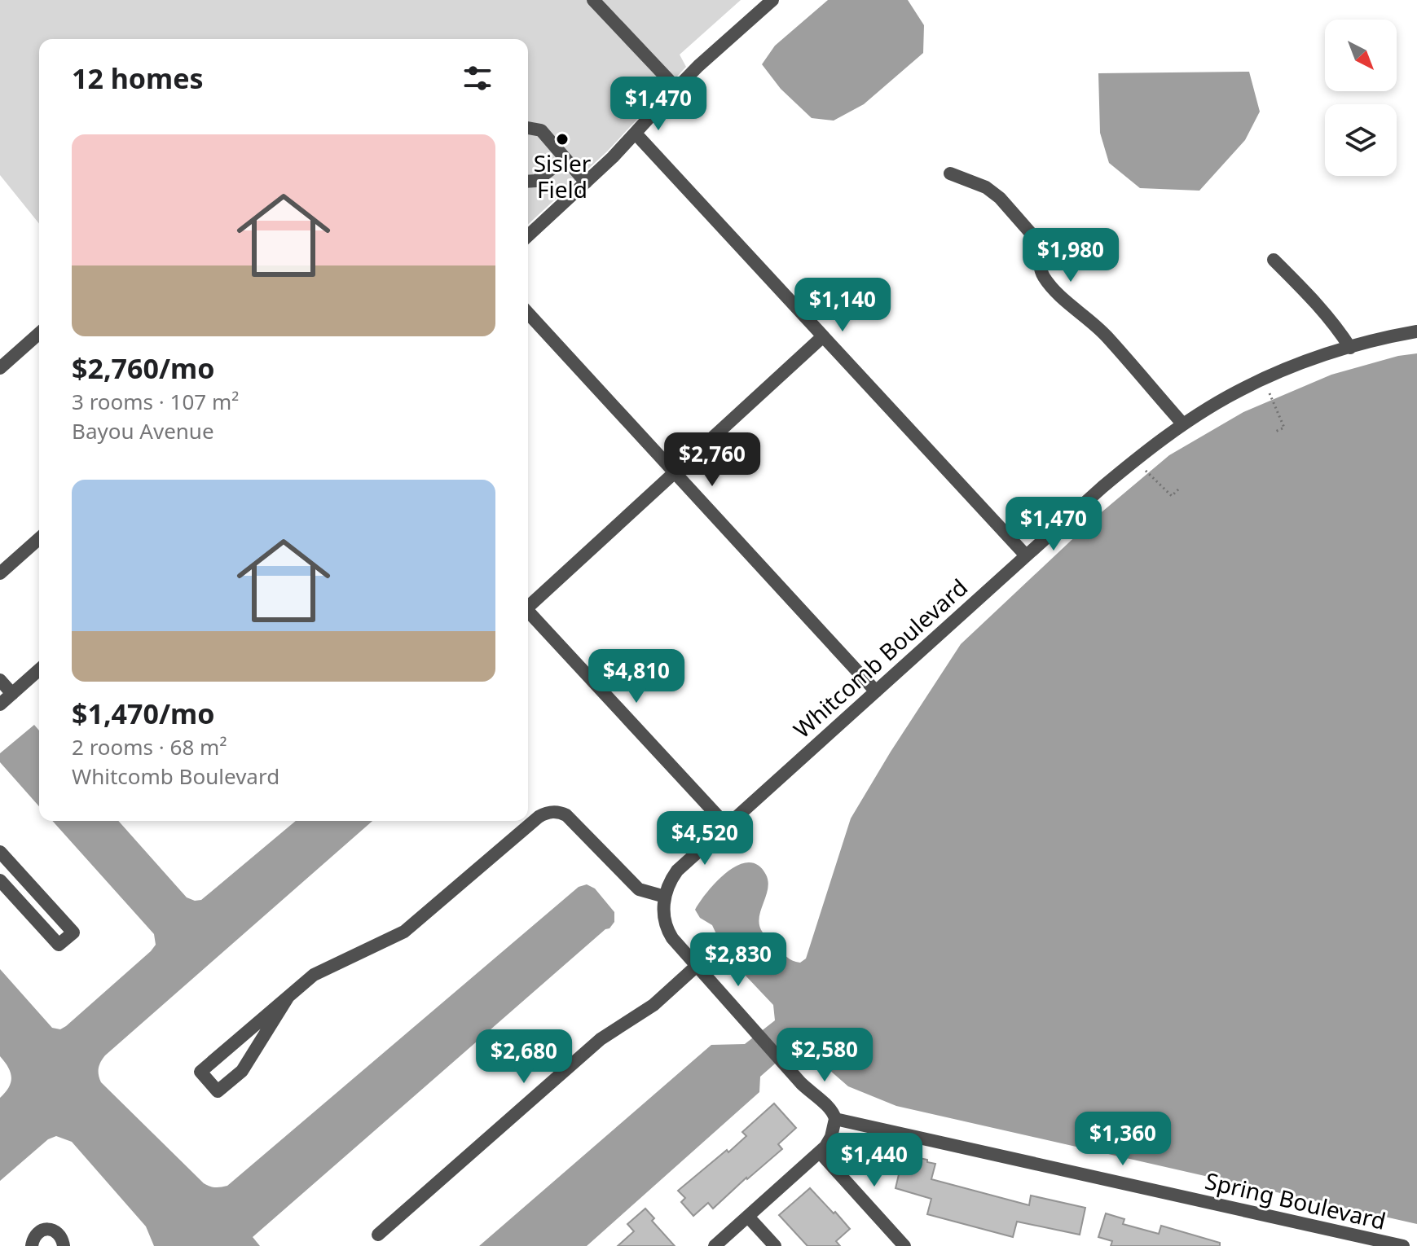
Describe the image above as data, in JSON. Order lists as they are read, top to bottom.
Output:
{
  "streets": {
    "street": ["Whitcomb Boulevard", "Spring Boulevard"]
  },
  "places": ["Sisler Field"],
  "north": "bottom right",
  "page": {
    "heading": "12 homes",
    "price": [
      "$1,470",
      "$1,980",
      "$1,140",
      "$2,760",
      "$1,470",
      "$4,810",
      "$4,520",
      "$2,830",
      "$2,580",
      "$2,680",
      "$1,360",
      "$1,440"
    ],
    "list": [
      {
        "name": "$2,760/mo",
        "note": "3 rooms · 107 m² · Bayou Avenue"
      },
      {
        "name": "$1,470/mo",
        "note": "2 rooms · 68 m² · Whitcomb Boulevard"
      }
    ]
  }
}
